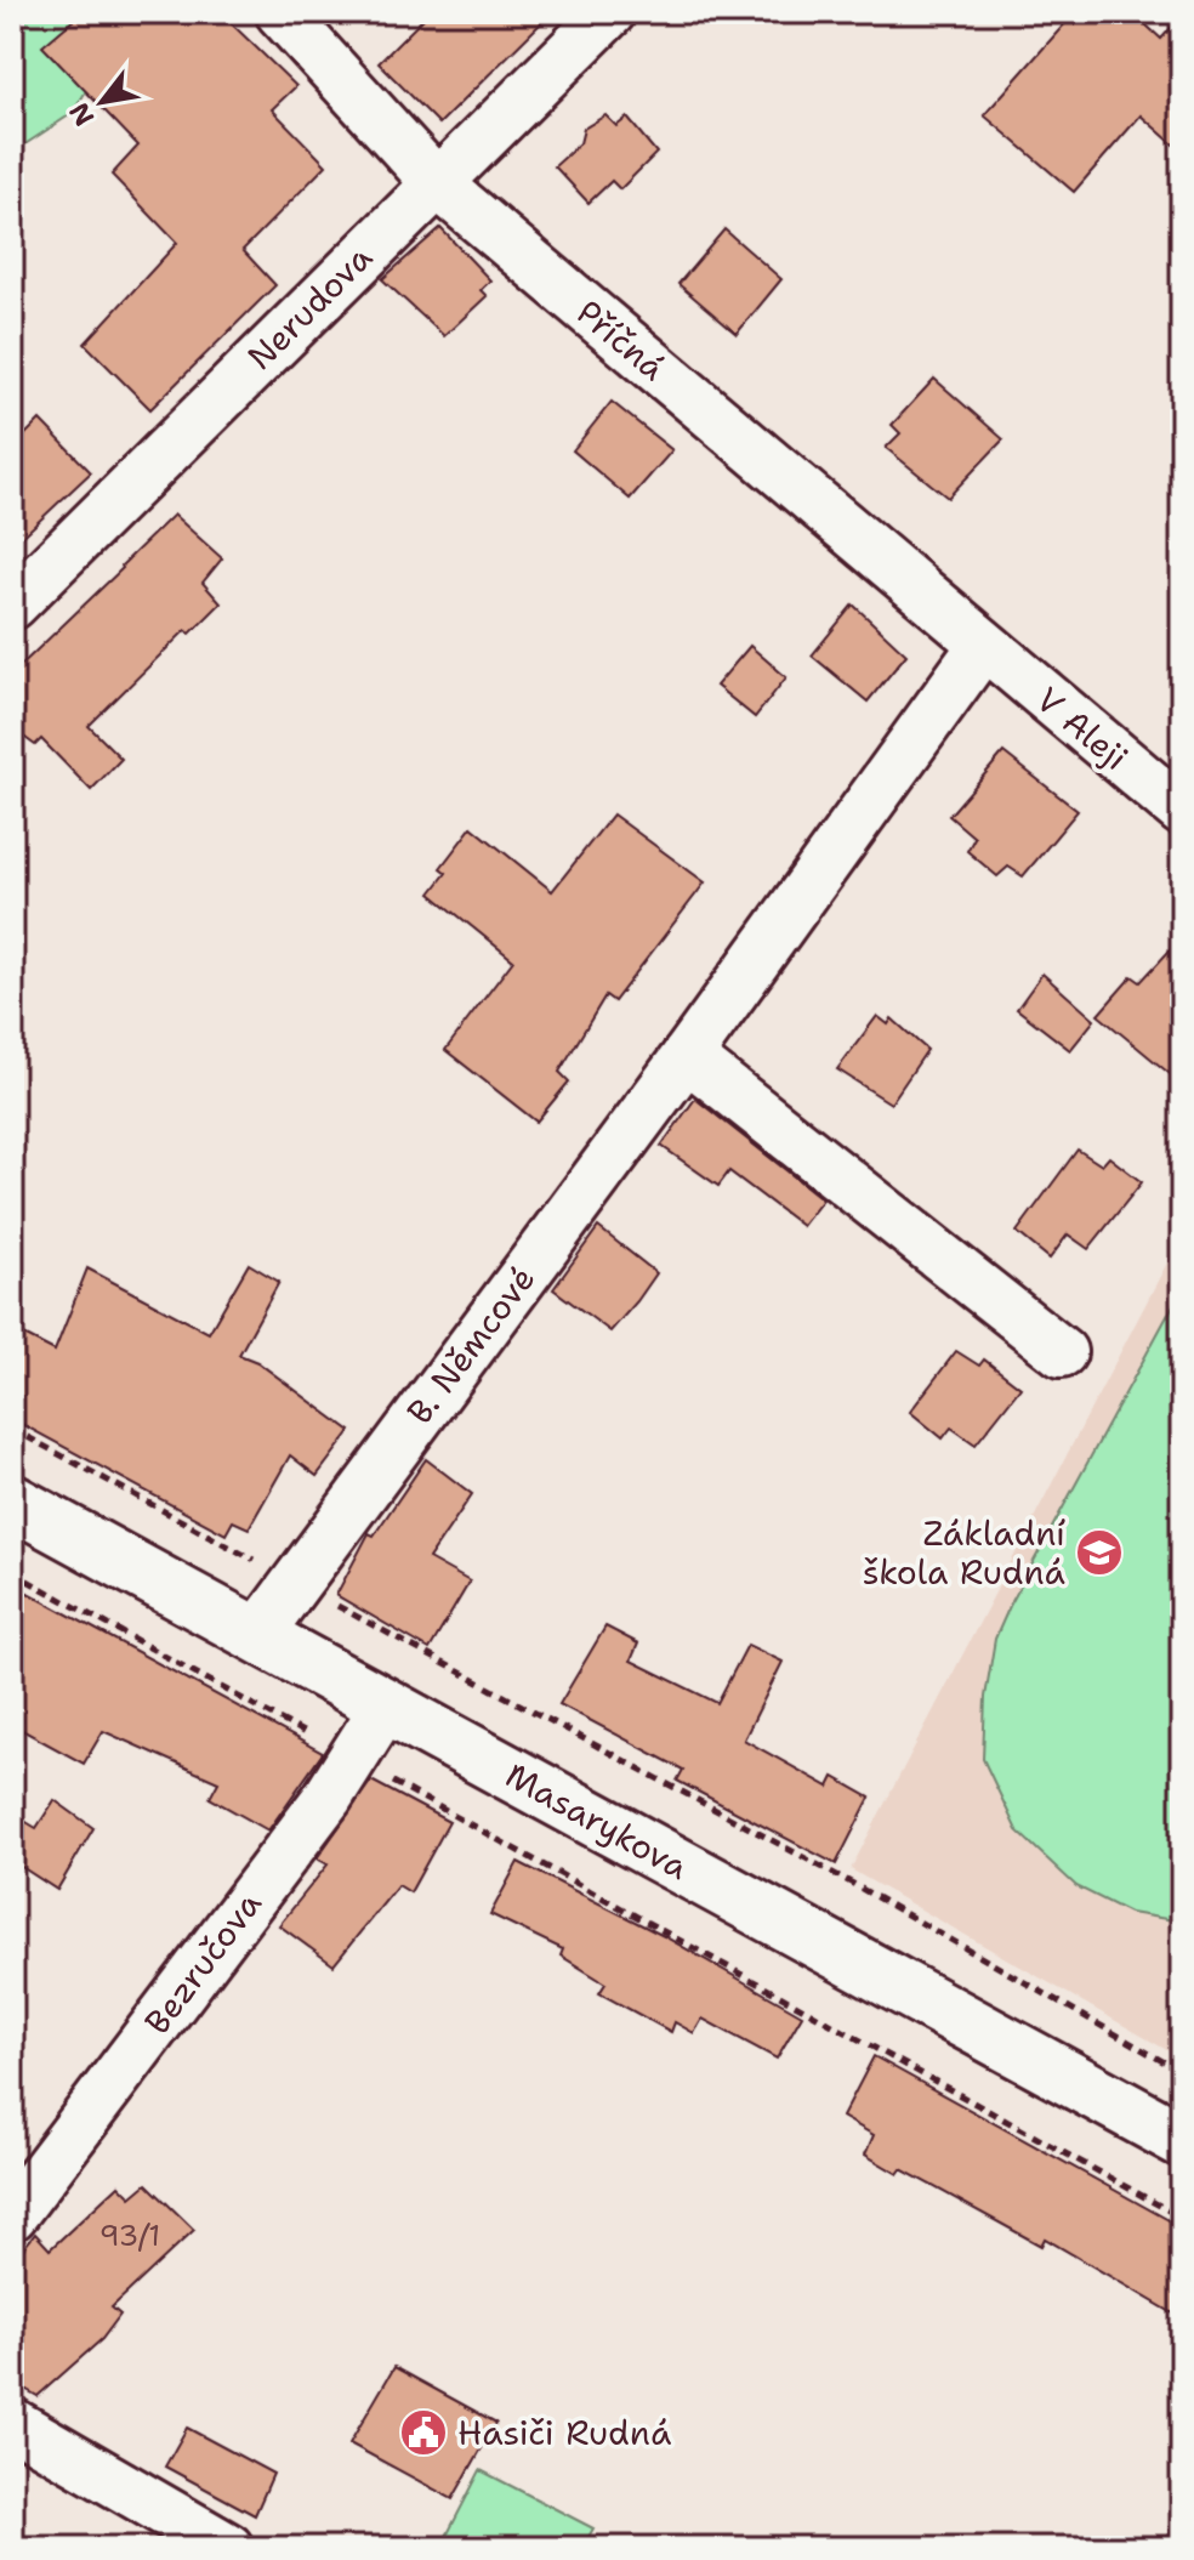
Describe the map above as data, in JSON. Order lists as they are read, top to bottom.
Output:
{
  "streets": {
    "main road": ["Masarykova"],
    "street": [
      "Nerudova",
      "Příčná",
      "V Aleji",
      "B. Němcové",
      "Bezručova"
    ]
  },
  "crossings": [
    ["Nerudova", "Příčná"],
    ["Příčná", "V Aleji"],
    ["Příčná", "B. Němcové"],
    ["V Aleji", "B. Němcové"],
    ["B. Němcové", "Masarykova"],
    ["Masarykova", "Bezručova"]
  ],
  "places": {
    "school or university": ["Základní škola Rudná"],
    "public building": ["Hasiči Rudná"]
  },
  "house_numbers": ["93/1"],
  "north": "bottom left"
}
